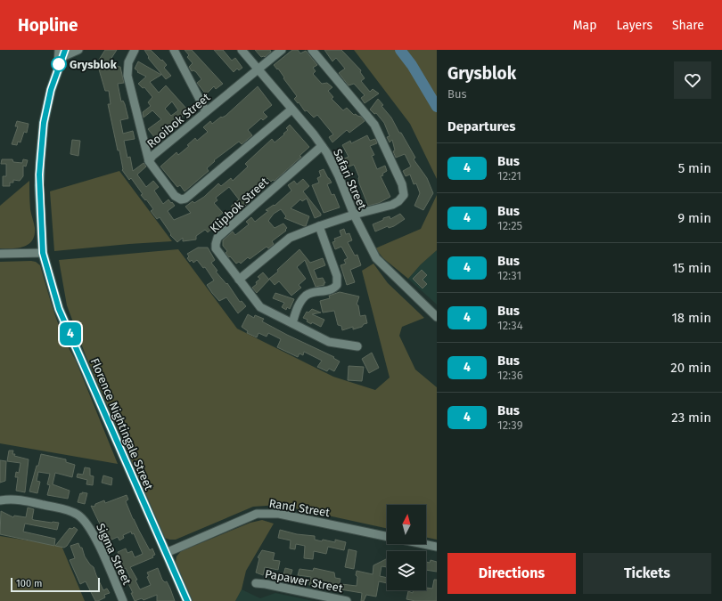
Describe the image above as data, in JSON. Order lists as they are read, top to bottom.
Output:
{
  "streets": {
    "main road": ["Florence Nightingale Street"],
    "street": [
      "Rooibok Street",
      "Safari Street",
      "Klipbok Street",
      "Rand Street",
      "Sigma Street",
      "Papawer Street"
    ]
  },
  "crossings": [
    ["Rooibok Street", "Safari Street"],
    ["Safari Street", "Klipbok Street"],
    ["Florence Nightingale Street", "Rand Street"]
  ],
  "places": ["Grysblok"],
  "lines": ["bus line 4"],
  "scale_bar": "100 m",
  "north": "top",
  "page": {
    "header": "Hopline",
    "nav": ["Map", "Layers", "Share"],
    "on_map": "4",
    "heading": [
      ["Grysblok", "Bus"],
      "Departures"
    ],
    "list": [
      {
        "mark": "4",
        "name": "Bus",
        "note": "12:21",
        "value": "5 min"
      },
      {
        "mark": "4",
        "name": "Bus",
        "note": "12:25",
        "value": "9 min"
      },
      {
        "mark": "4",
        "name": "Bus",
        "note": "12:31",
        "value": "15 min"
      },
      {
        "mark": "4",
        "name": "Bus",
        "note": "12:34",
        "value": "18 min"
      },
      {
        "mark": "4",
        "name": "Bus",
        "note": "12:36",
        "value": "20 min"
      },
      {
        "mark": "4",
        "name": "Bus",
        "note": "12:39",
        "value": "23 min"
      }
    ],
    "buttons": ["Directions", "Tickets"],
    "scale": "100 m"
  }
}
